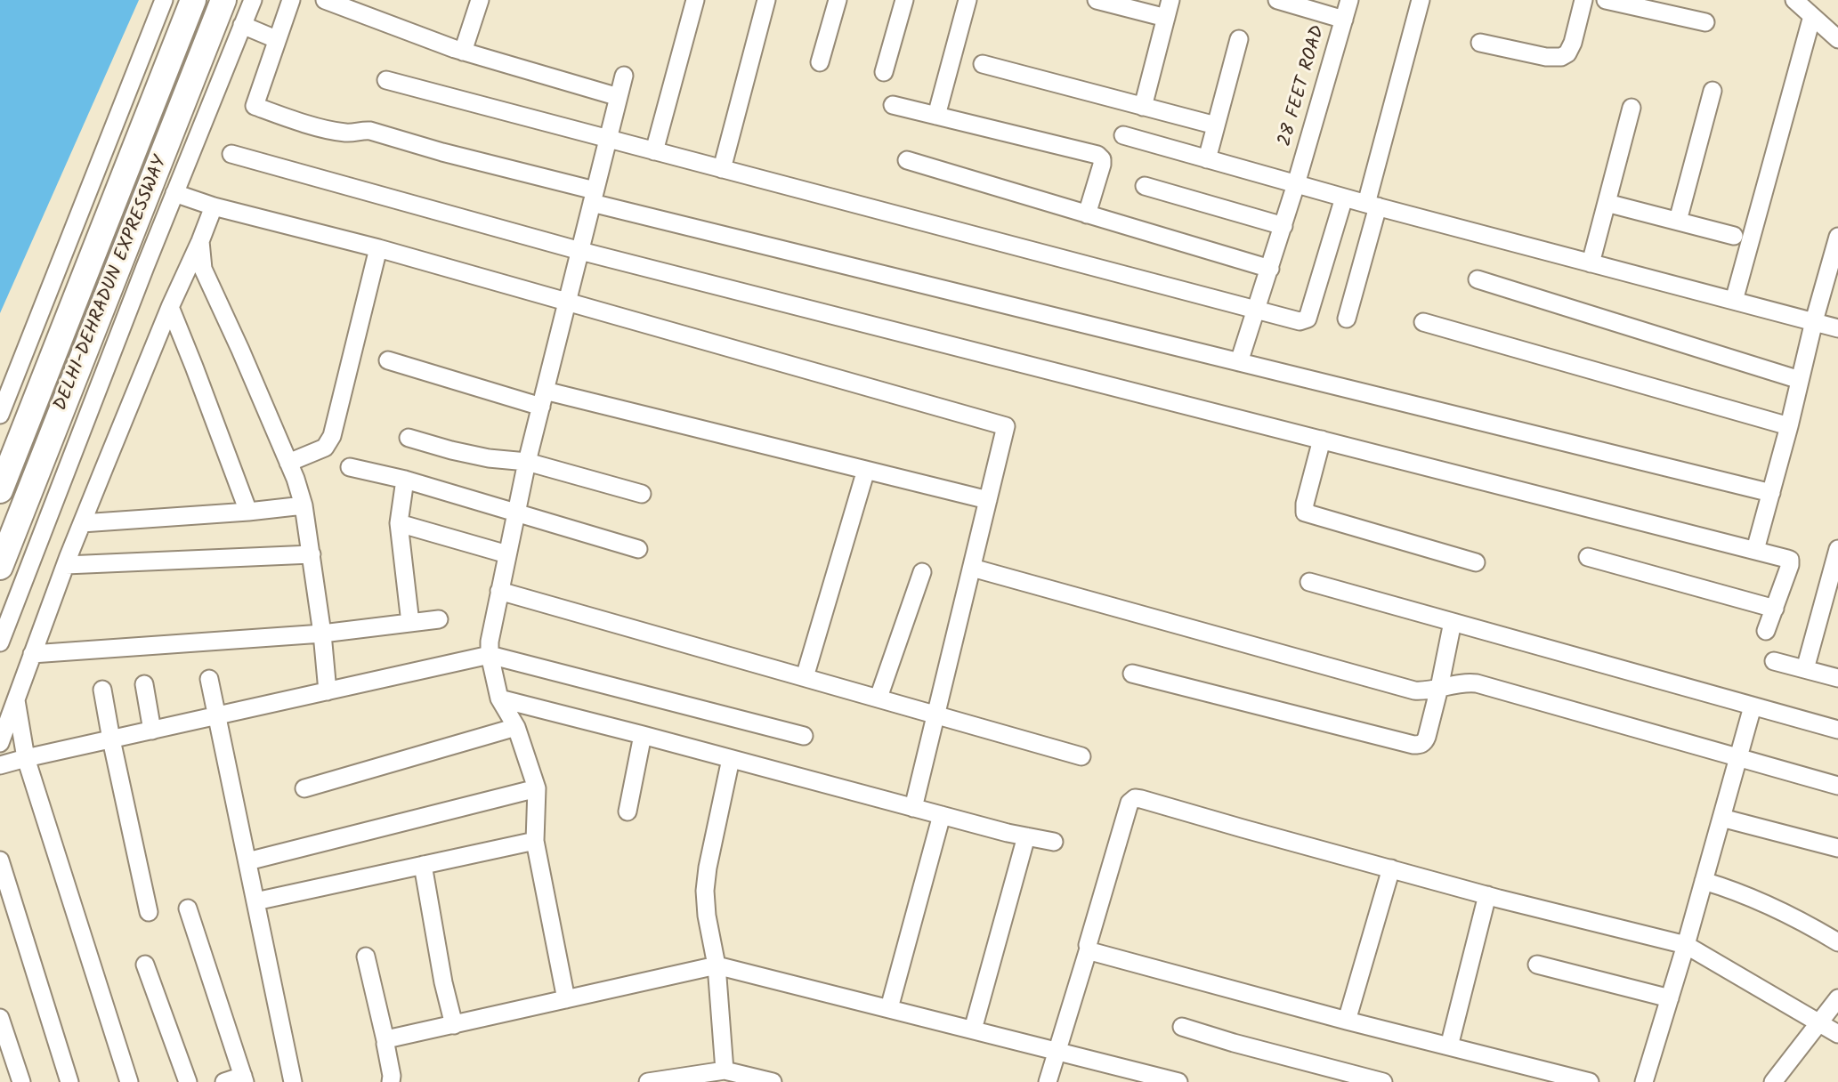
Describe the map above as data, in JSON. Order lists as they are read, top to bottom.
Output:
{
  "streets": {
    "highway": ["DELHI-DEHRADUN EXPRESSWAY"],
    "street": ["28 FEET ROAD"]
  }
}
